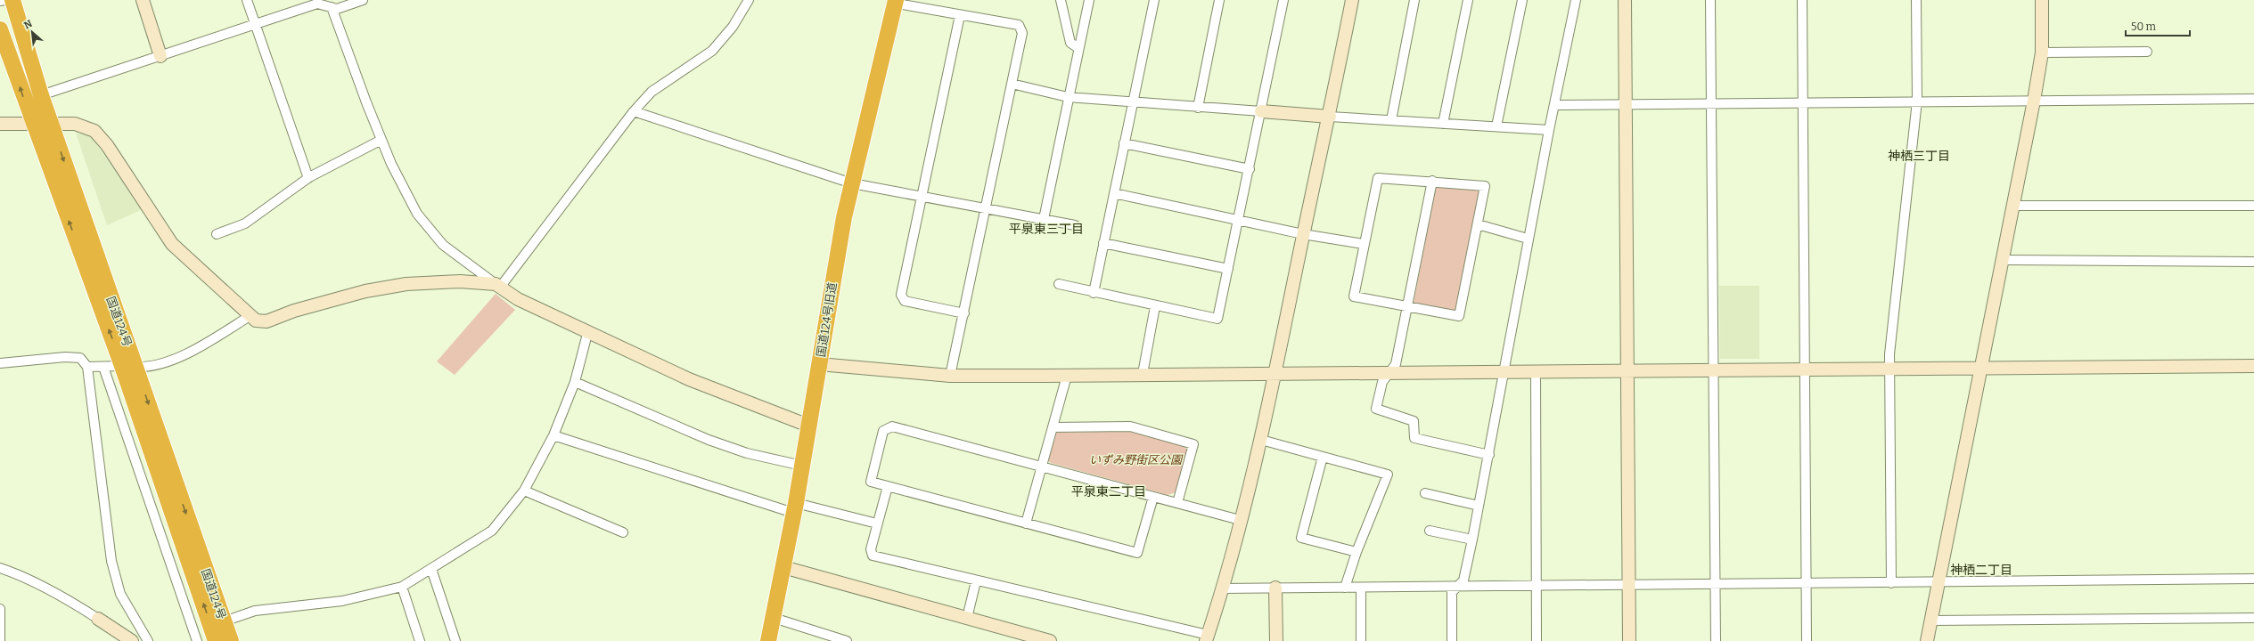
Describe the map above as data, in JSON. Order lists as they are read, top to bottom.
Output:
{
  "streets": {
    "highway": ["国道124号旧道", "国道124号"]
  },
  "districts": [
    "神栖三丁目",
    "平泉東三丁目",
    "平泉東二丁目",
    "神栖二丁目"
  ],
  "parks": ["いずみ野街区公園"],
  "scale_bar": "50 m",
  "north": "top left"
}
